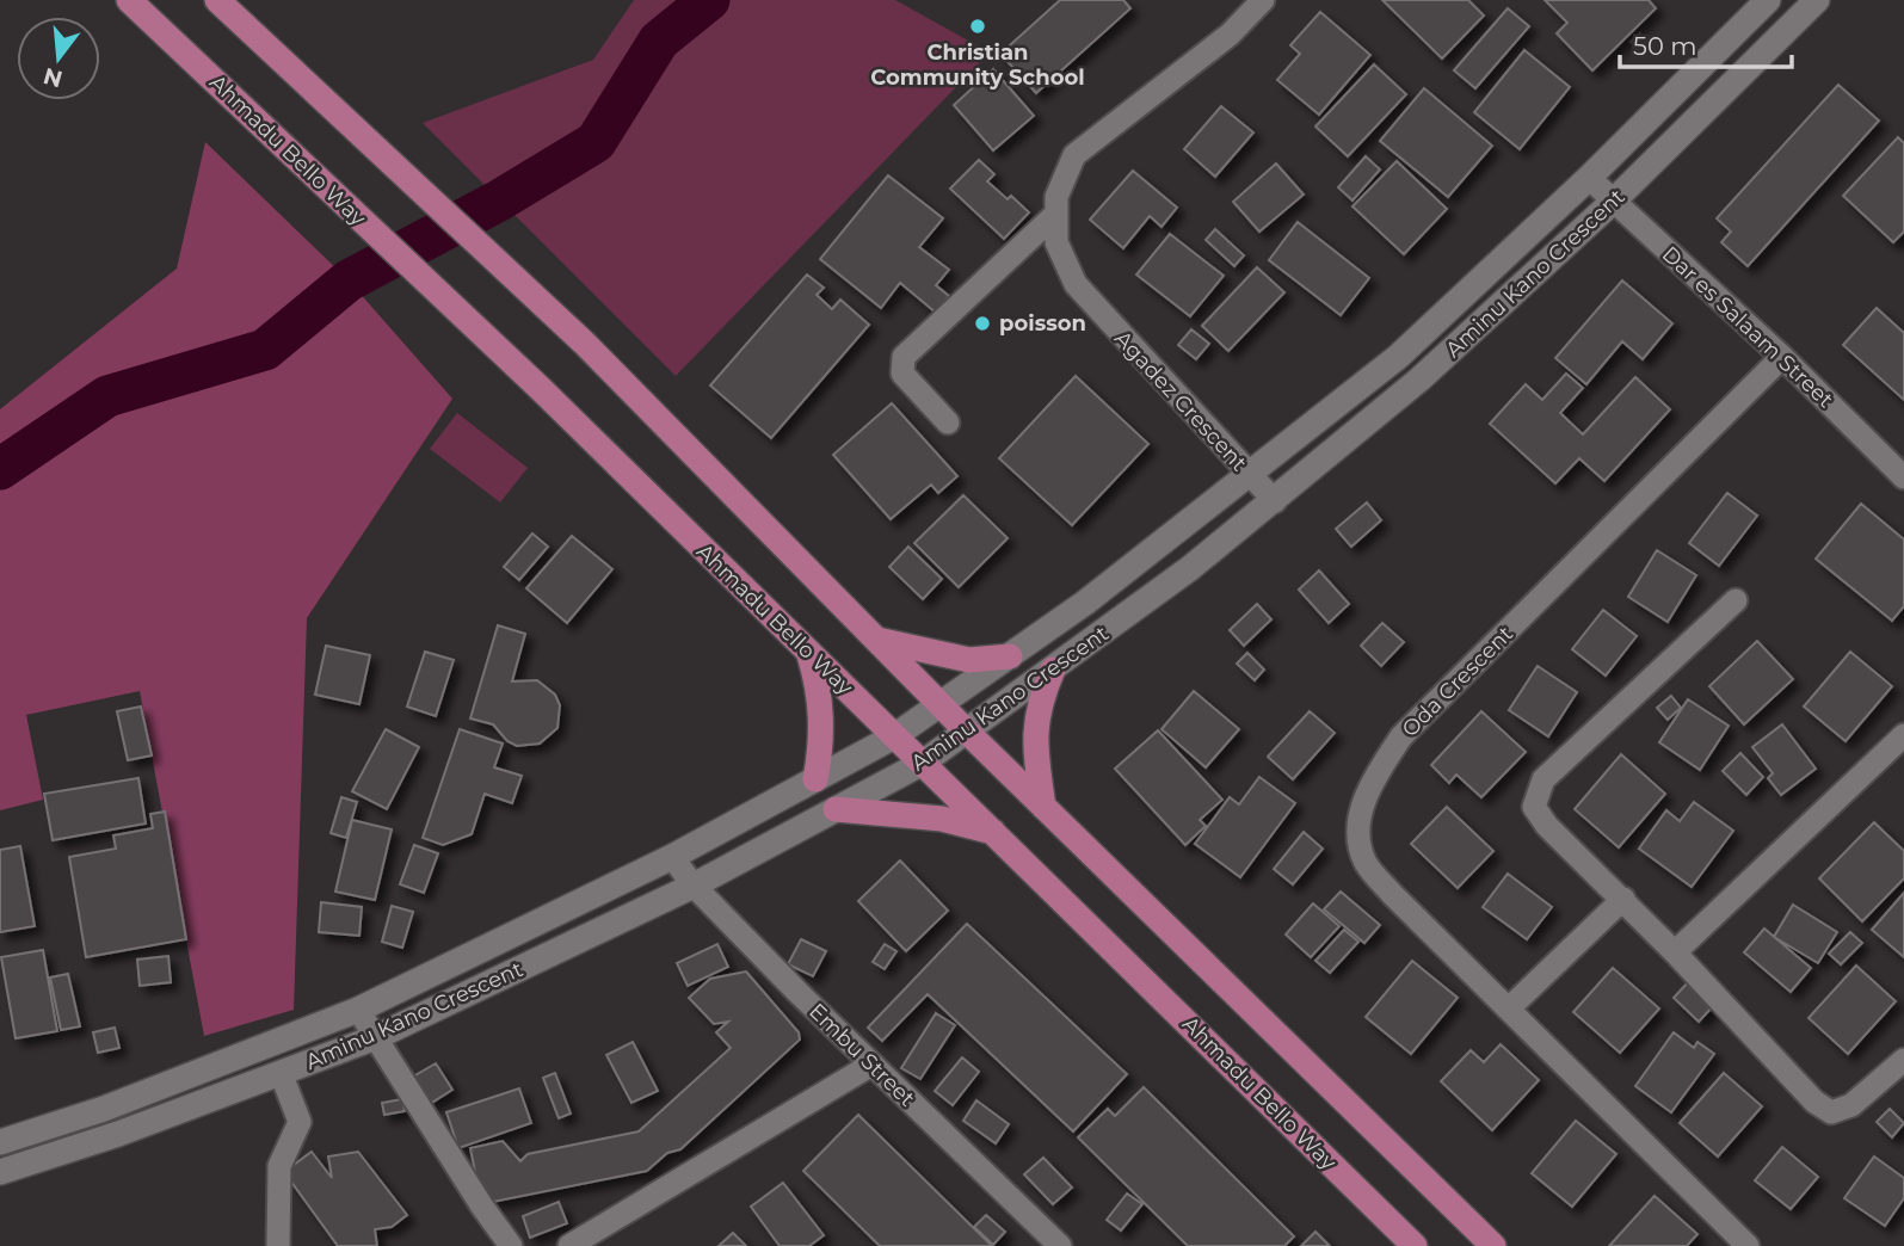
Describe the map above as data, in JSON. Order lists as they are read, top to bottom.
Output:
{
  "streets": {
    "main road": ["Ahmadu Bello Way"],
    "street": [
      "Aminu Kano Crescent",
      "Dar es Salaam Street",
      "Agadez Crescent",
      "Oda Crescent",
      "Embu Street"
    ]
  },
  "crossings": [
    ["Ahmadu Bello Way", "Aminu Kano Crescent"],
    ["Aminu Kano Crescent", "Dar es Salaam Street"],
    ["Aminu Kano Crescent", "Agadez Crescent"],
    ["Aminu Kano Crescent", "Embu Street"],
    ["Dar es Salaam Street", "Oda Crescent"]
  ],
  "places": ["Christian Community School", "poisson"],
  "scale_bar": "50 m",
  "north": "bottom"
}
